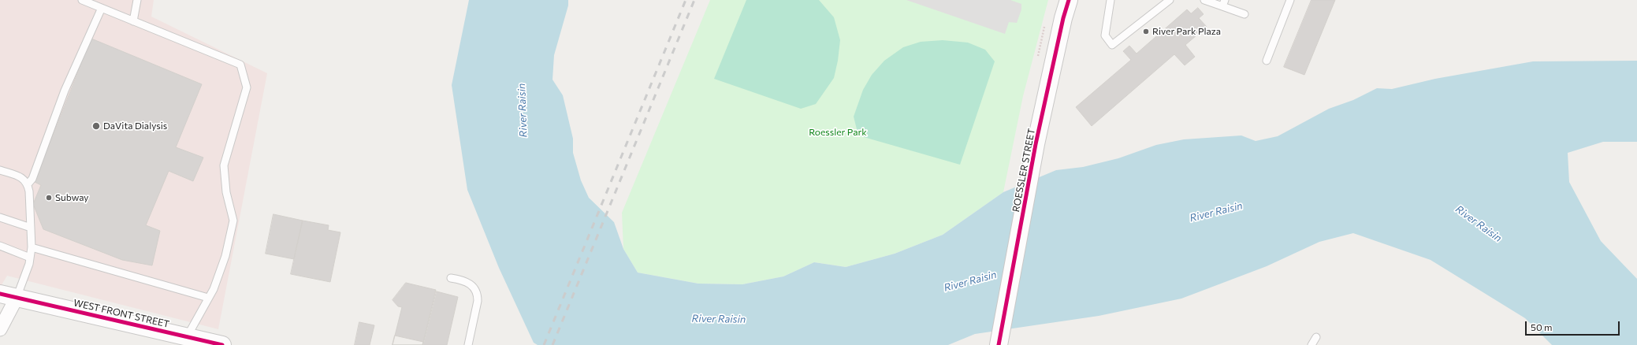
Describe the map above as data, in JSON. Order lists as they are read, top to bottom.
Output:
{
  "streets": {
    "street": ["ROESSLER STREET", "WEST FRONT STREET"]
  },
  "water": ["River Raisin"],
  "parks": ["Roessler Park"],
  "places": ["River Park Plaza", "DaVita Dialysis", "Subway"],
  "scale_bar": "50 m"
}
